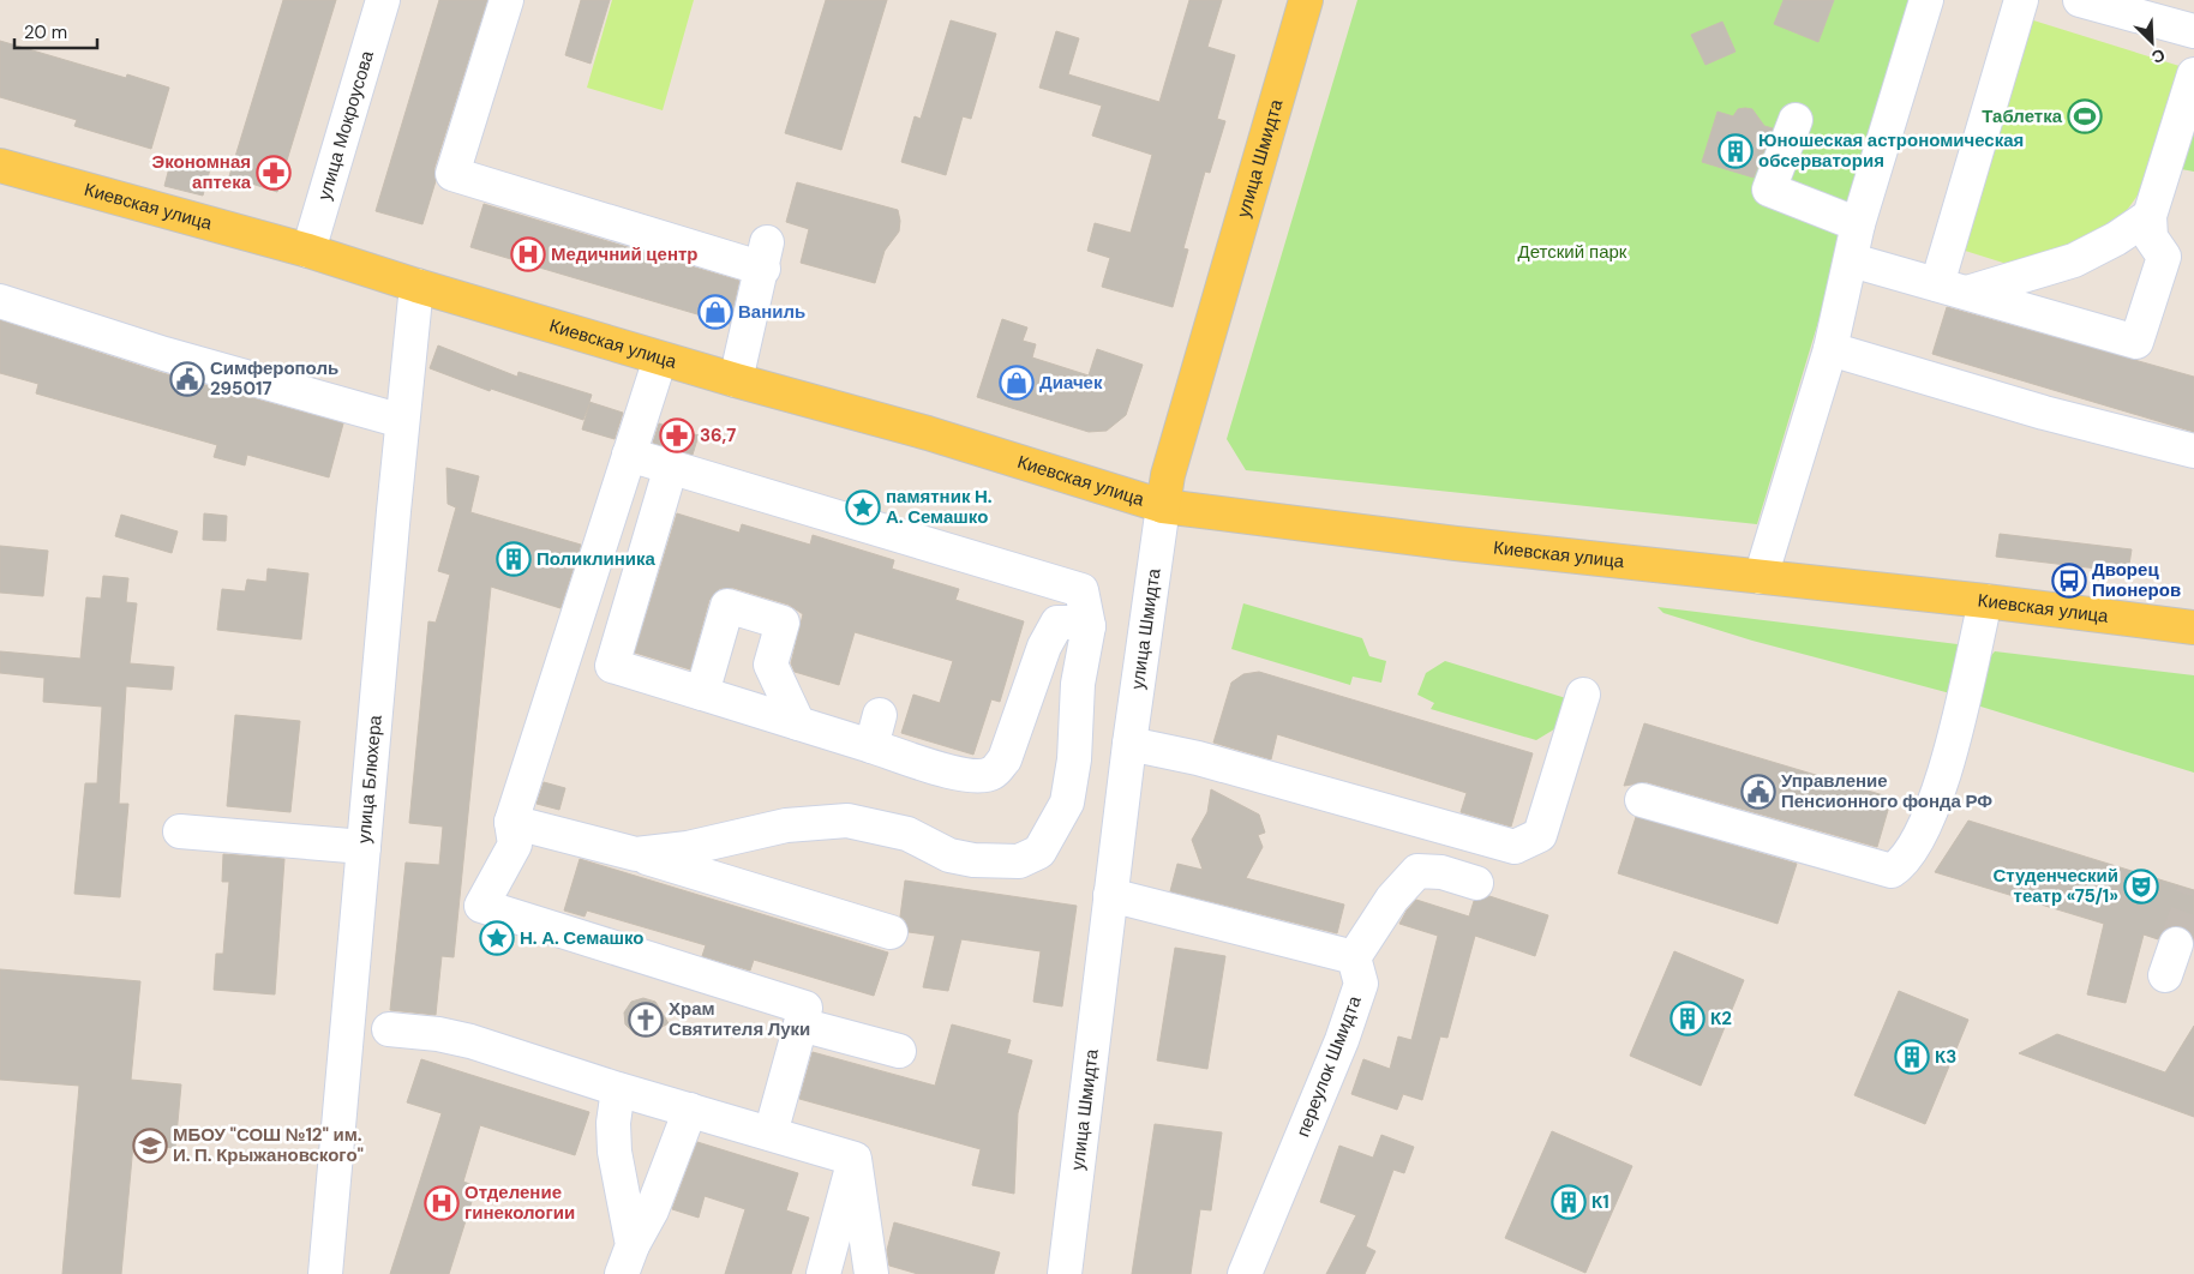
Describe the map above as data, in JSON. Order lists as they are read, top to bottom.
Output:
{
  "streets": {
    "main road": ["улица Шмидта", "Киевская улица"],
    "street": ["улица Мокроусова", "улица Блюхера", "переулок Шмидта"]
  },
  "crossings": [
    ["улица Мокроусова", "Киевская улица"],
    ["улица Шмидта", "Киевская улица"],
    ["Киевская улица", "улица Блюхера"]
  ],
  "parks": ["Детский парк"],
  "places": {
    "sports": ["Таблетка"],
    "building": [
      "Юношеская астрономическая обсерватория",
      "Поликлиника",
      "К2",
      "К3",
      "К1"
    ],
    "pharmacy": ["Экономная аптека", "36,7"],
    "hospital": ["Медичний центр", "Отделение гинекологии"],
    "shop": ["Ваниль", "Диачек"],
    "public building": ["Симферополь 295017", "Управление Пенсионного фонда РФ"],
    "place": ["памятник Н. А. Семашко", "Н. А. Семашко"],
    "bus stop": ["Дворец Пионеров"],
    "theatre": ["Студенческий театр «75/1»"],
    "church": ["Храм Святителя Луки"],
    "school or university": ["МБОУ \"СОШ №12\" им. И. П. Крыжановского\""]
  },
  "scale_bar": "20 m",
  "north": "bottom right"
}
